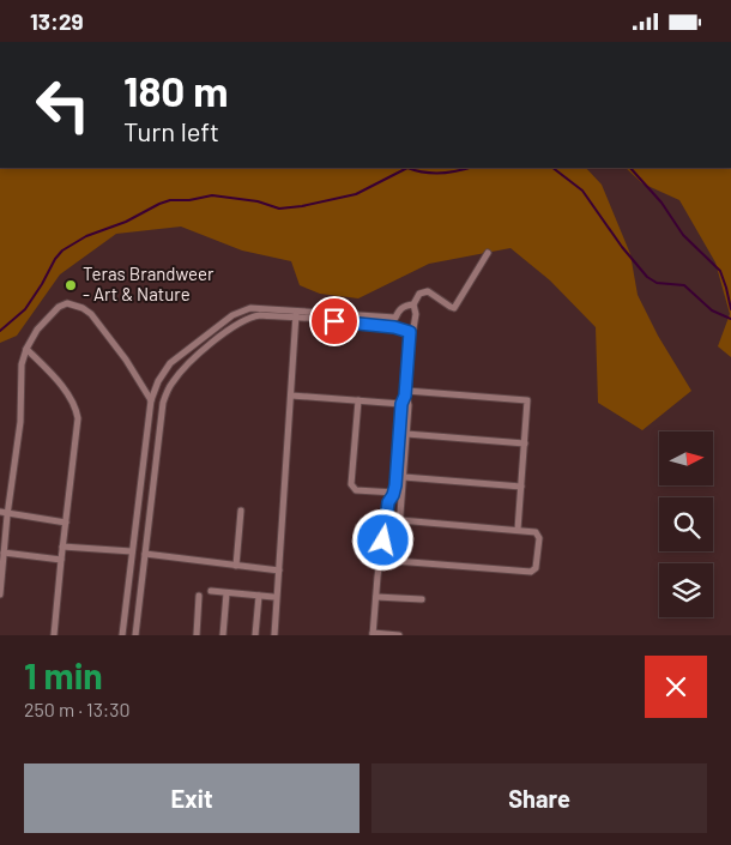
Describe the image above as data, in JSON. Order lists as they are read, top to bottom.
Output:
{
  "places": ["Teras Brandweer - Art & Nature"],
  "north": "right",
  "page": {
    "status": "13:29",
    "turn": ["180 m", "Turn left"],
    "heading": ["1 min", "250 m · 13:30"],
    "buttons": ["Exit", "Share"]
  }
}
